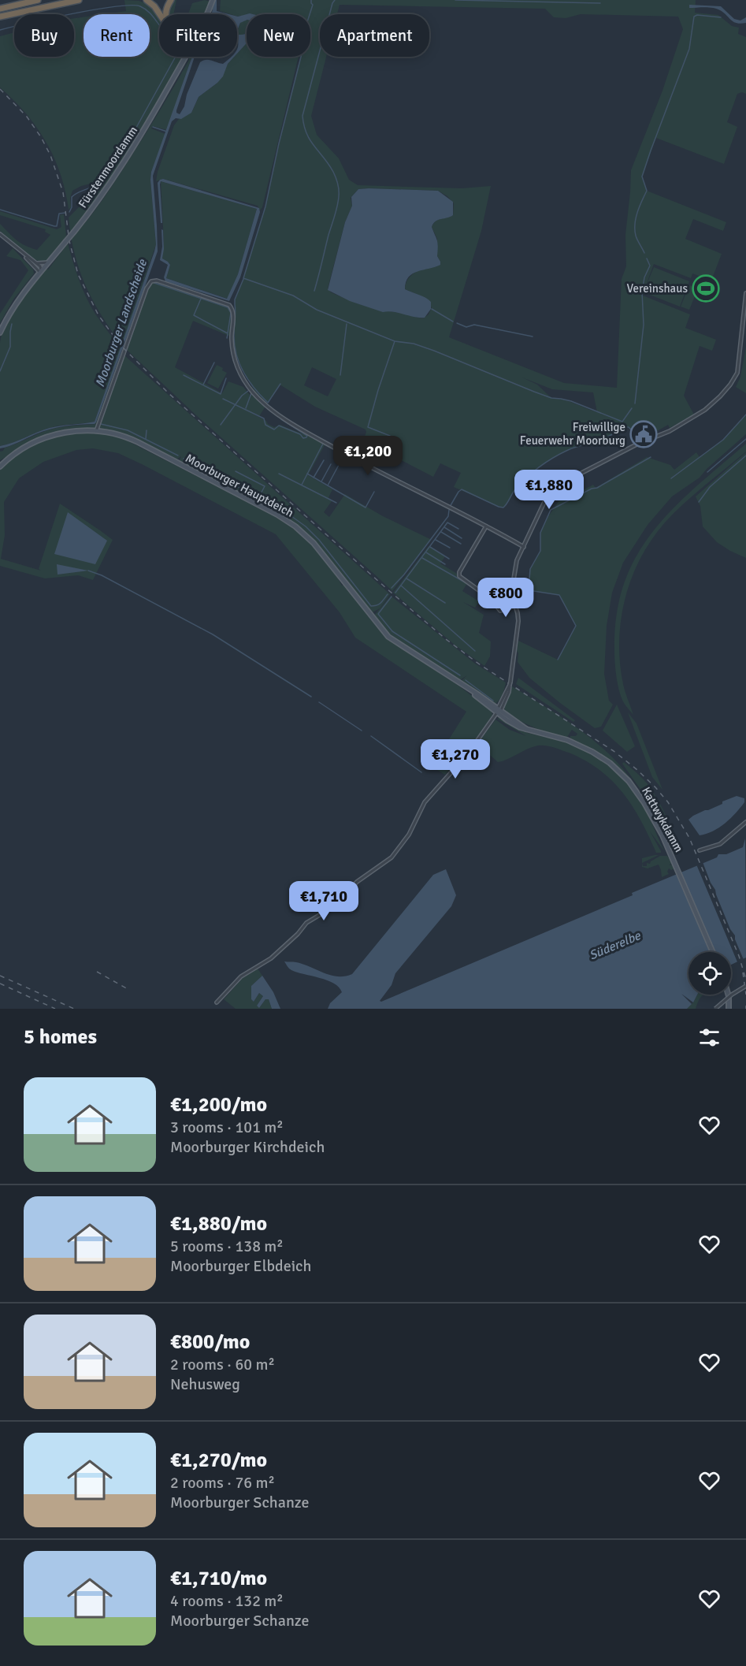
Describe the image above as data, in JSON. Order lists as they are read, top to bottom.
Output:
{
  "streets": {
    "main road": ["Fürstenmoordamm", "Moorburger Hauptdeich", "Kattwykdamm"]
  },
  "crossings": [
    ["Moorburger Hauptdeich", "Kattwykdamm"]
  ],
  "water": ["Moorburger Landscheide", "Süderelbe"],
  "places": {
    "sports": ["Vereinshaus"],
    "public building": ["Freiwillige Feuerwehr Moorburg"]
  },
  "page": {
    "chip": [
      "Buy",
      "Rent",
      "Filters",
      "New",
      "Apartment"
    ],
    "price": [
      "€1,200",
      "€1,880",
      "€800",
      "€1,270",
      "€1,710"
    ],
    "heading": "5 homes",
    "list": [
      {
        "name": "€1,200/mo",
        "note": "3 rooms · 101 m² · Moorburger Kirchdeich"
      },
      {
        "name": "€1,880/mo",
        "note": "5 rooms · 138 m² · Moorburger Elbdeich"
      },
      {
        "name": "€800/mo",
        "note": "2 rooms · 60 m² · Nehusweg"
      },
      {
        "name": "€1,270/mo",
        "note": "2 rooms · 76 m² · Moorburger Schanze"
      },
      {
        "name": "€1,710/mo",
        "note": "4 rooms · 132 m² · Moorburger Schanze"
      }
    ]
  }
}
